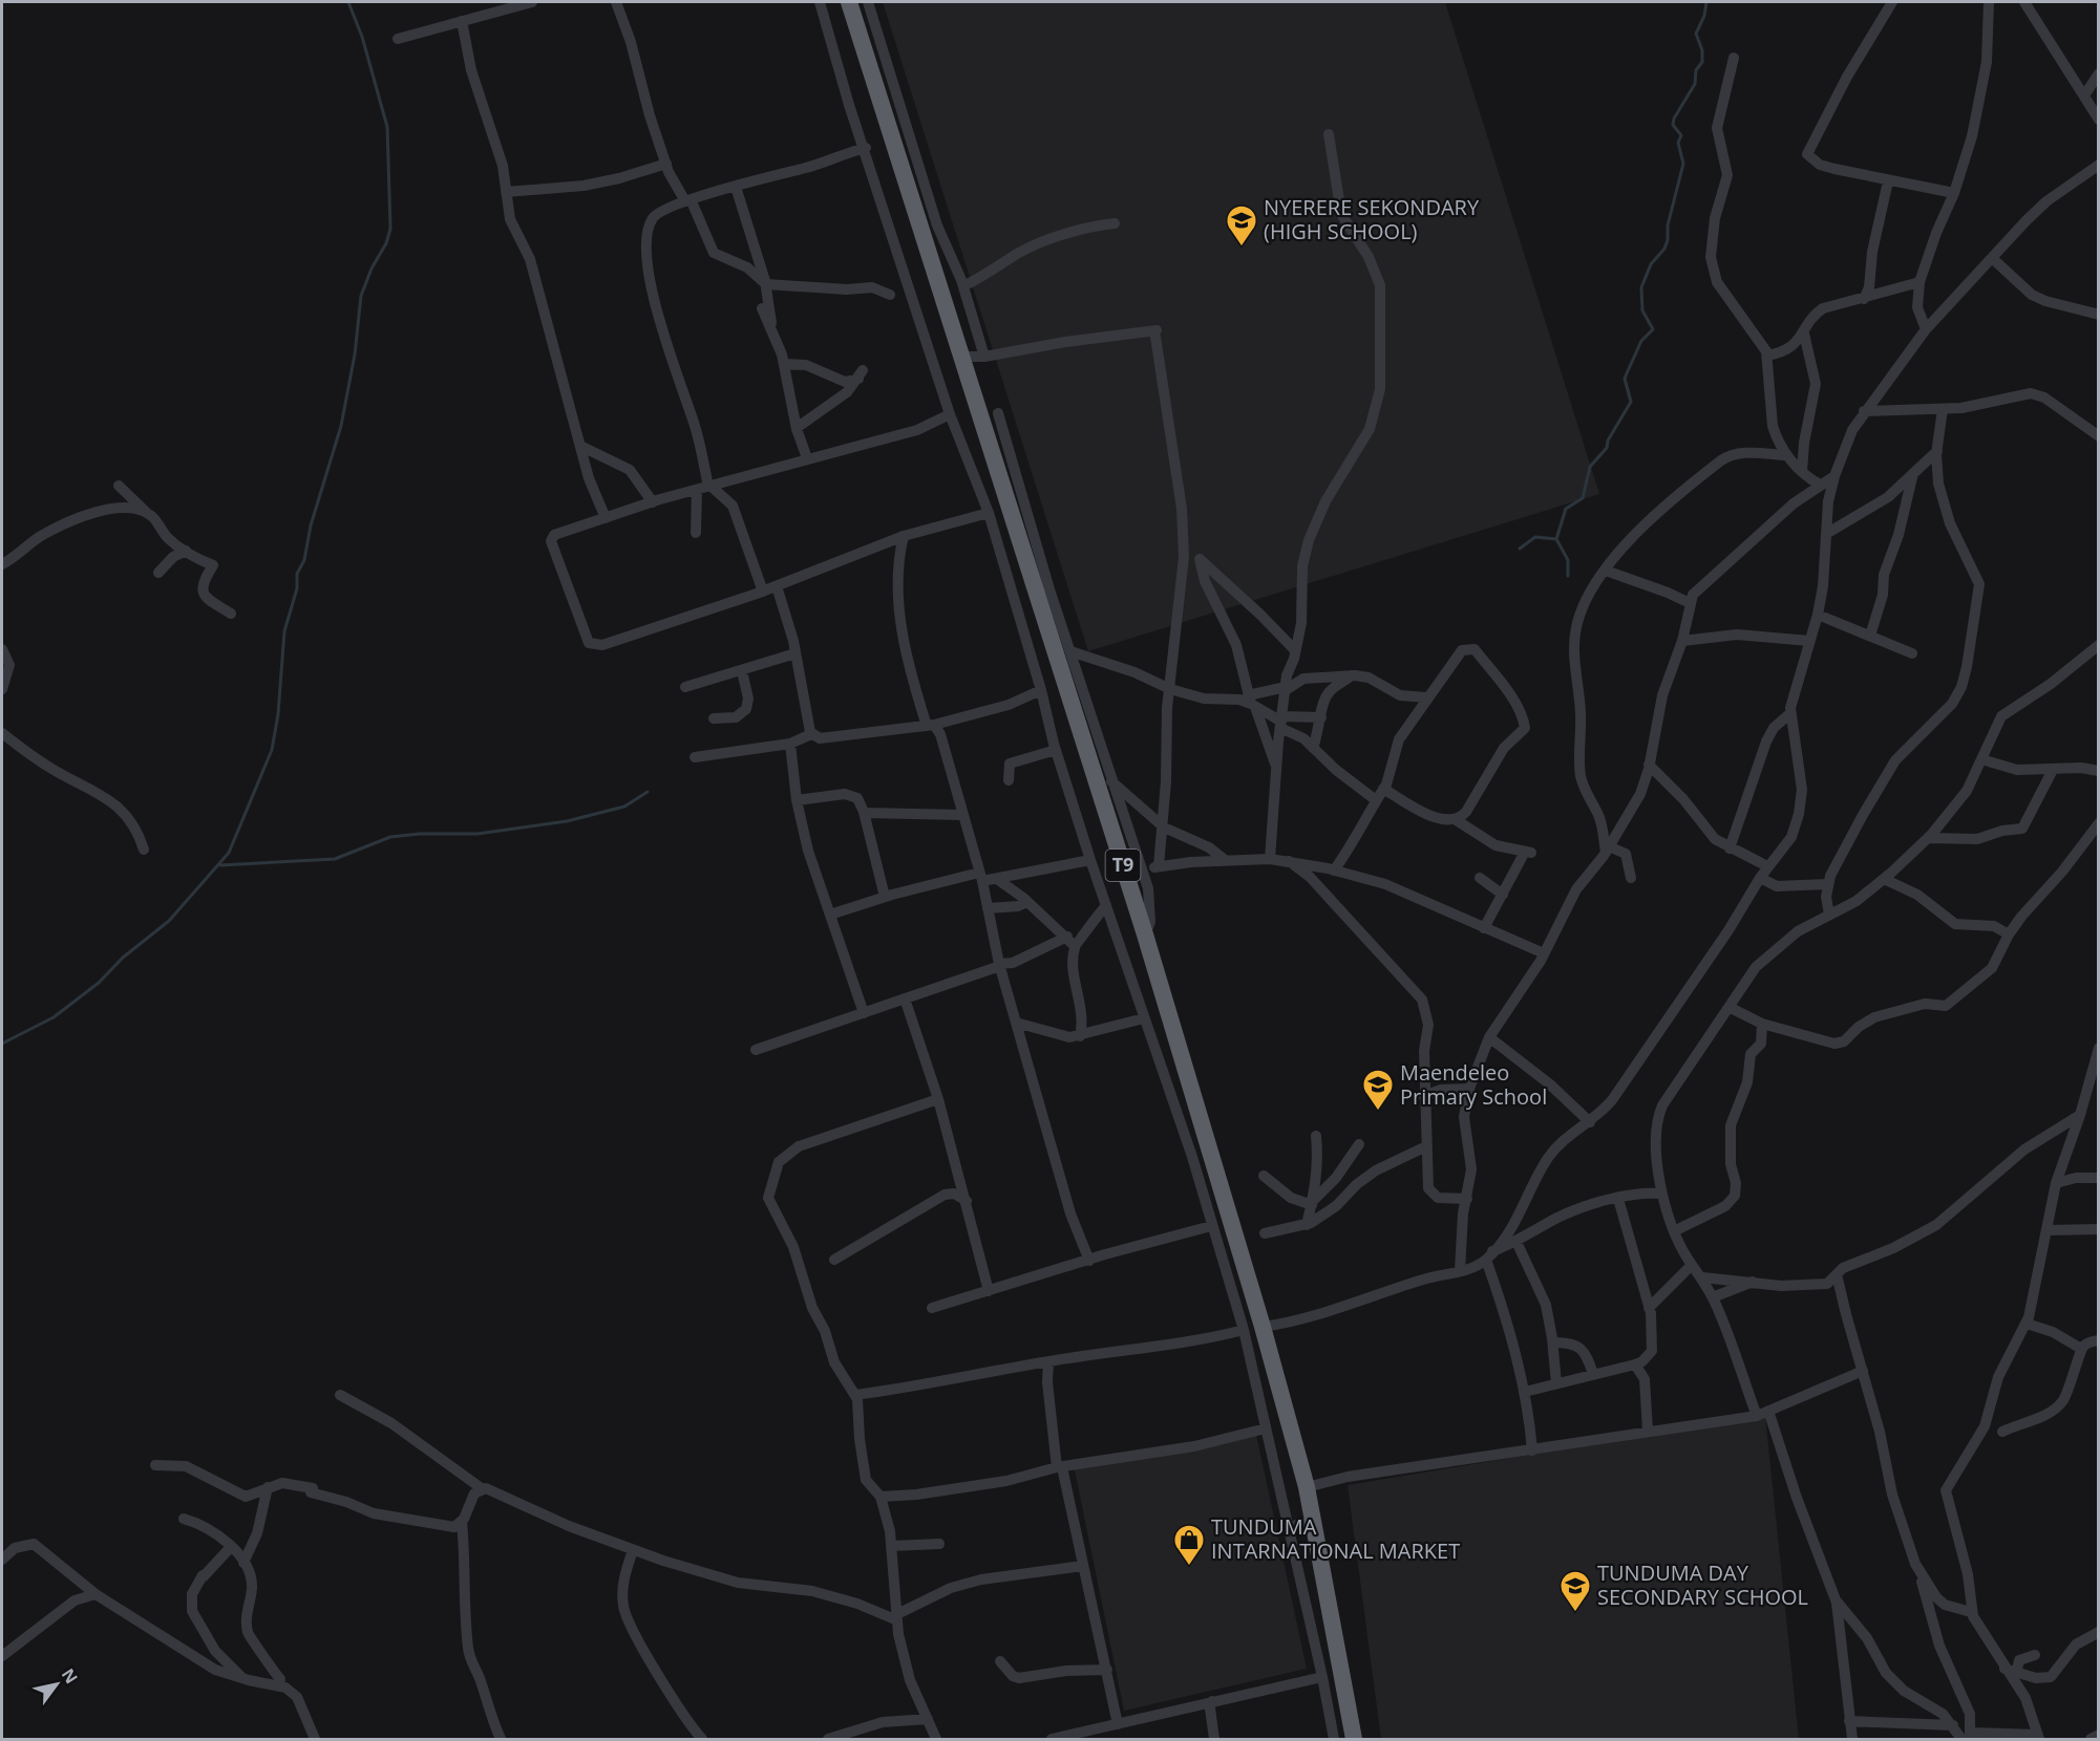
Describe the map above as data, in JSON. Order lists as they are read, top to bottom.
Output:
{
  "streets": {
    "highway": ["T9"]
  },
  "places": {
    "school or university": ["NYERERE SEKONDARY (HIGH SCHOOL)", "Maendeleo Primary School", "TUNDUMA DAY SECONDARY SCHOOL"],
    "shop": ["TUNDUMA INTARNATIONAL MARKET"]
  },
  "north": "top right"
}
